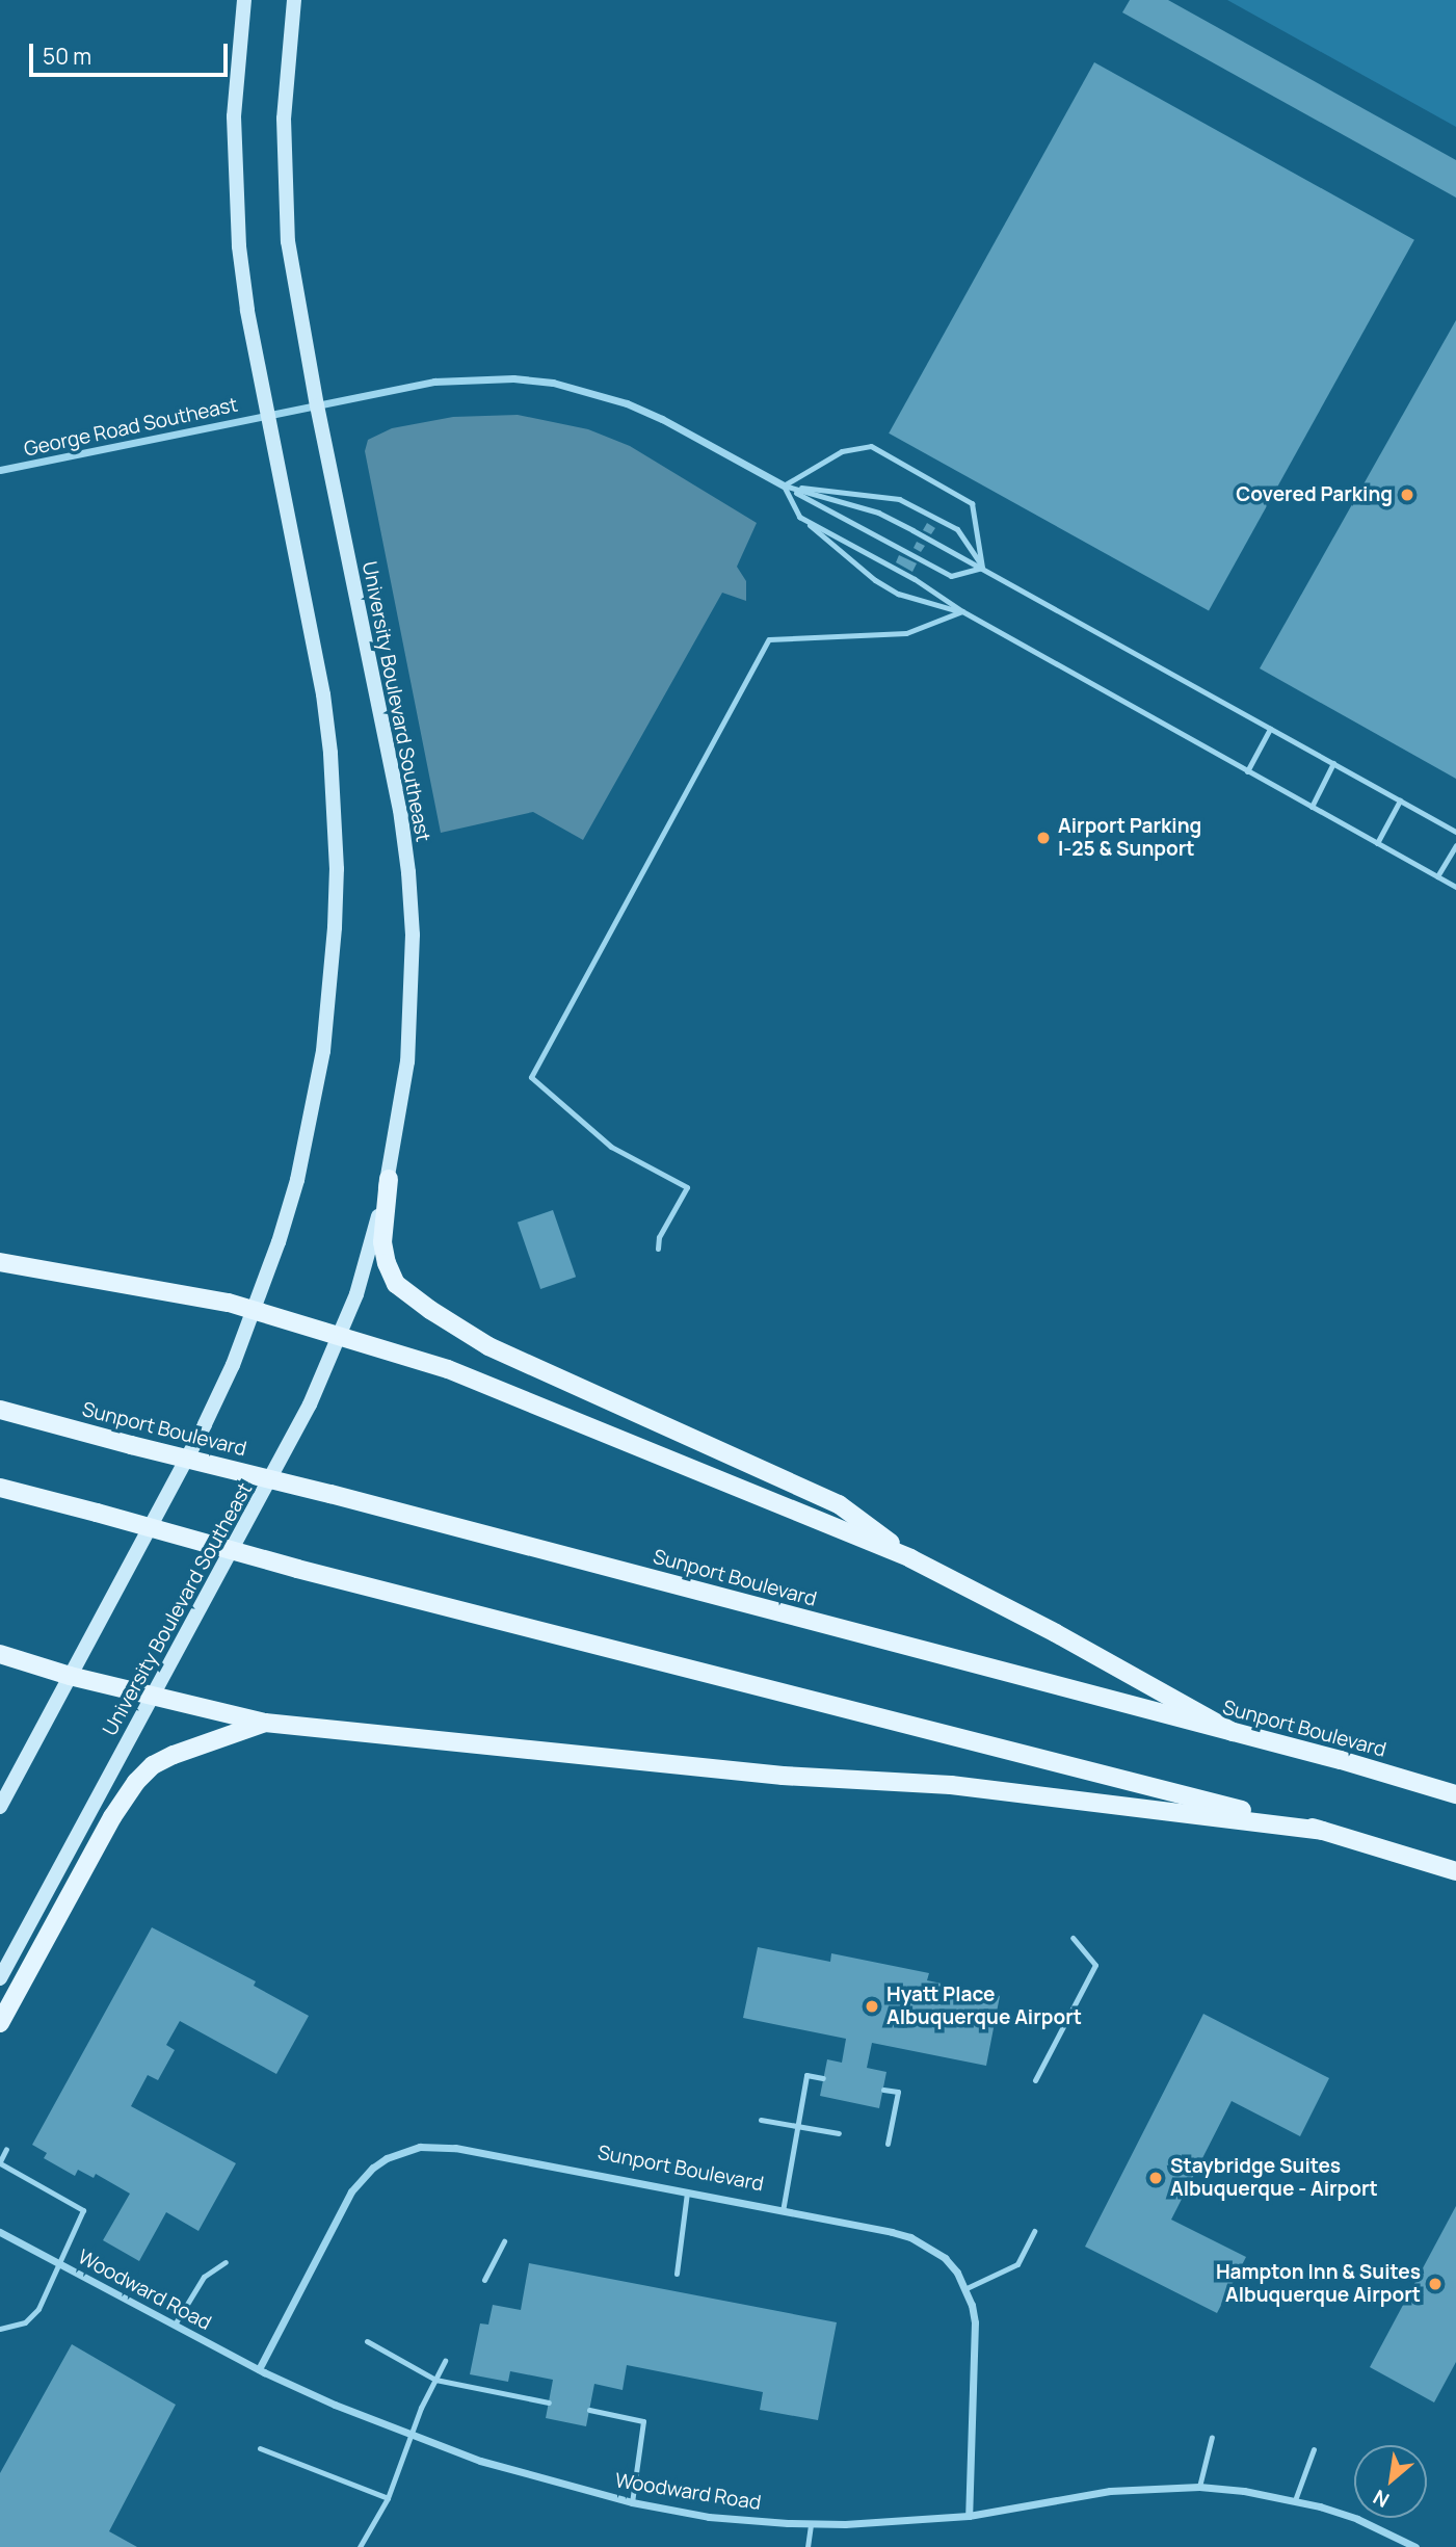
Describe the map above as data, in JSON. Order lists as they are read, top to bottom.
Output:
{
  "streets": {
    "main road": ["University Boulevard Southeast", "Sunport Boulevard"],
    "street": ["George Road Southeast", "Woodward Road"]
  },
  "crossings": [
    ["George Road Southeast", "University Boulevard Southeast"],
    ["Sunport Boulevard", "Woodward Road"]
  ],
  "places": [
    "Covered Parking",
    "Airport Parking I-25 & Sunport",
    "Hyatt Place Albuquerque Airport",
    "Staybridge Suites Albuquerque - Airport",
    "Hampton Inn & Suites Albuquerque Airport"
  ],
  "scale_bar": "50 m",
  "north": "bottom left"
}
